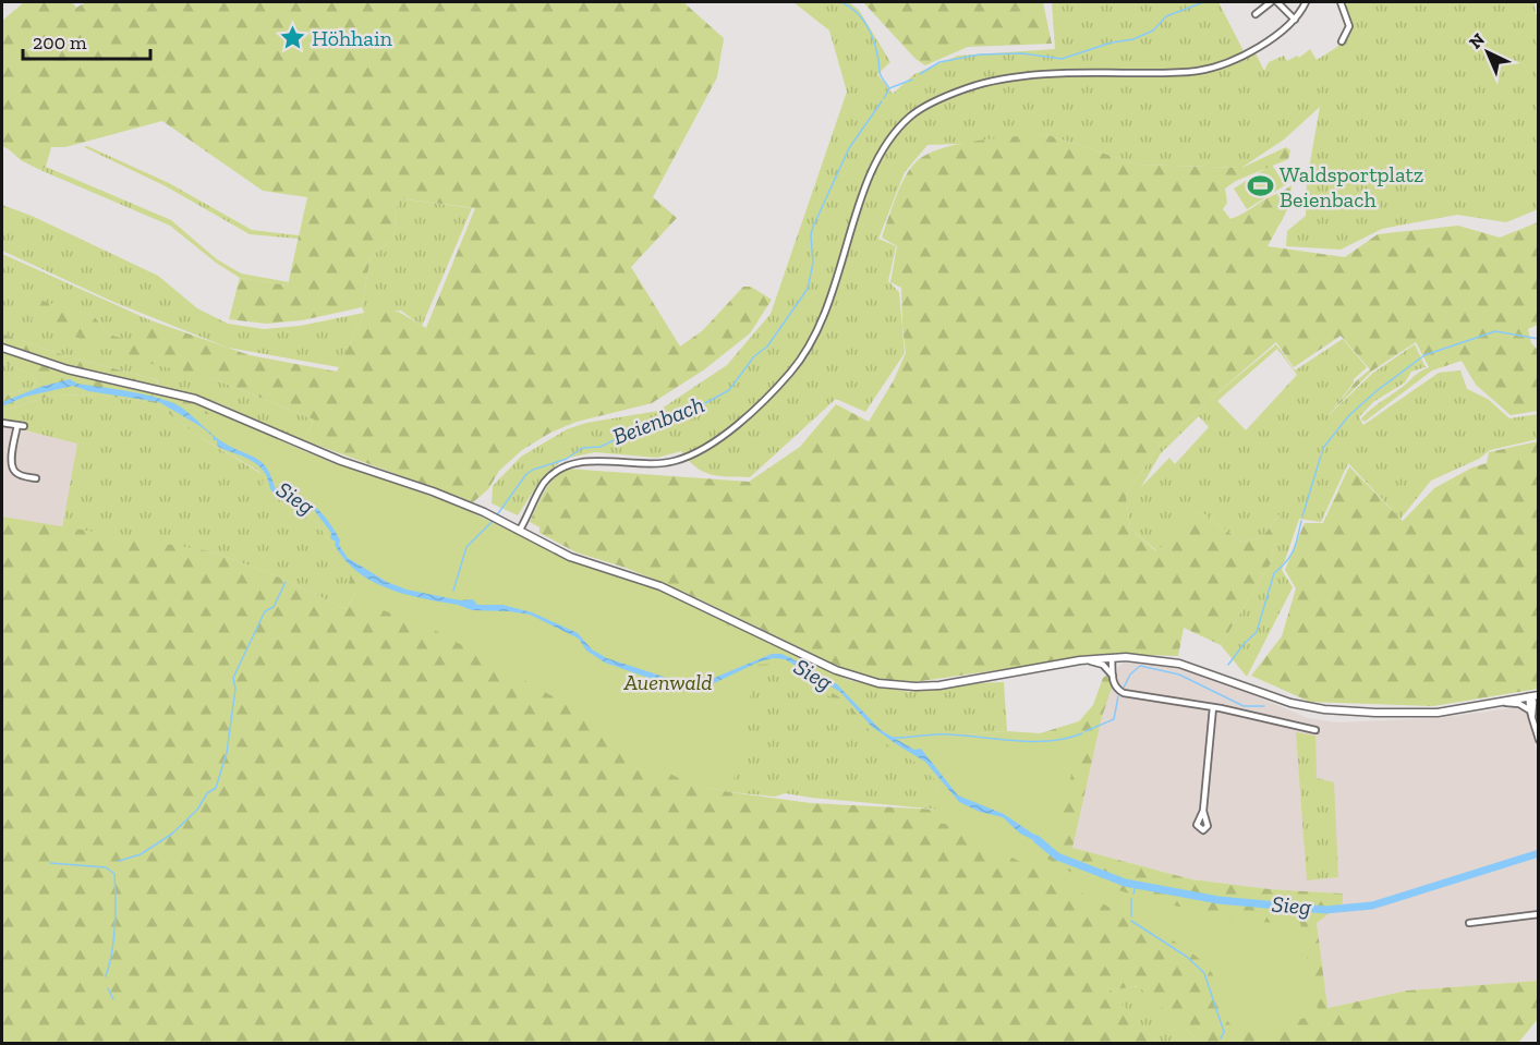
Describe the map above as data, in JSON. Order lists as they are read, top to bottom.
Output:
{
  "water": ["Beienbach", "Sieg"],
  "parks": ["Auenwald"],
  "places": {
    "place": ["Höhhain"],
    "sports": ["Waldsportplatz Beienbach"]
  },
  "scale_bar": "200 m",
  "north": "top left"
}
